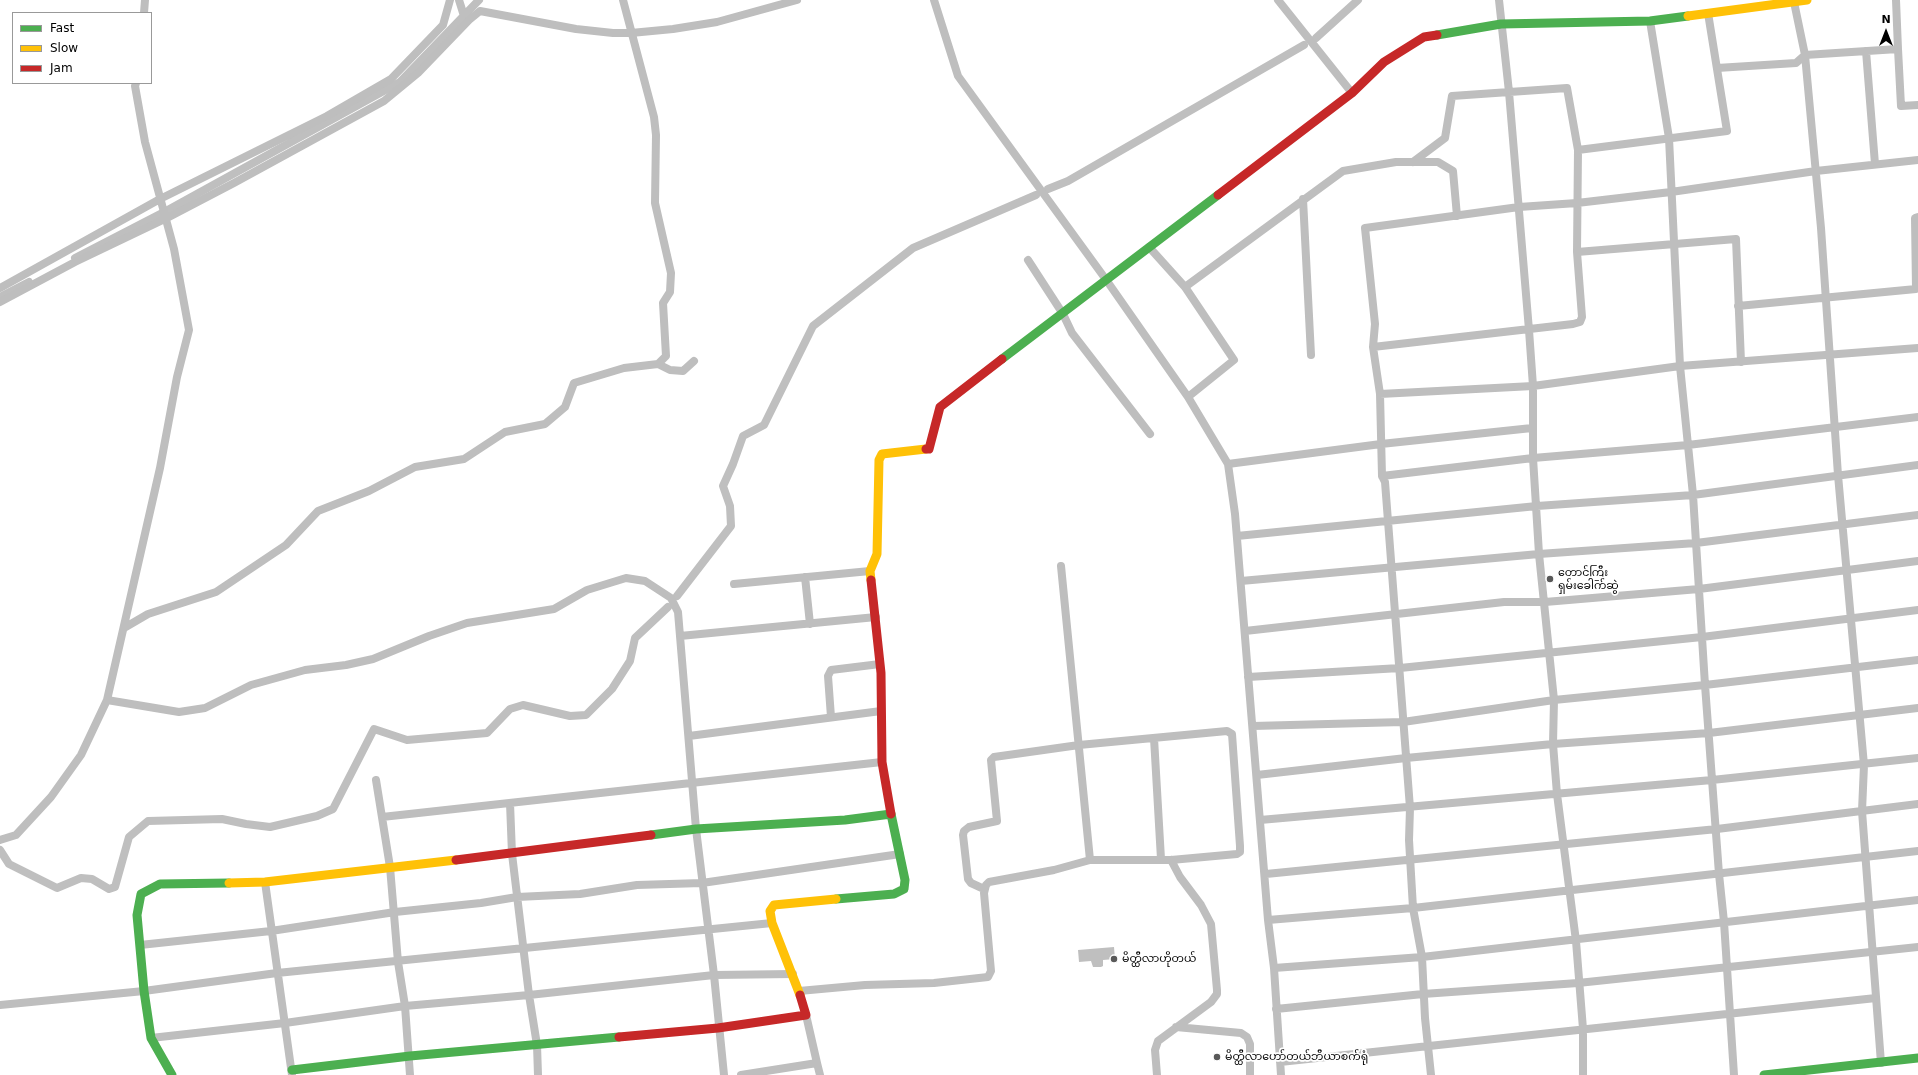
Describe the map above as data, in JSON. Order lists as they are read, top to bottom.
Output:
{
  "places": ["တောင်ကြီး ရှမ်းခေါက်ဆွဲ", "မိတ္ထီလာဟိုတယ်", "မိတ္ထီလာဟော်တယ်ဘီယာစက်ရုံ"],
  "legend": ["Fast", "Slow", "Jam"],
  "north": "top"
}
